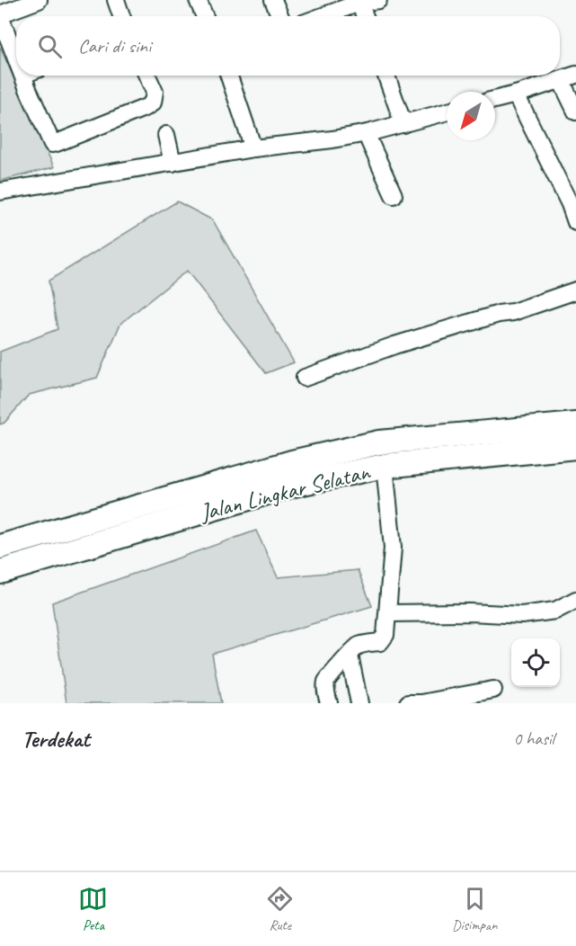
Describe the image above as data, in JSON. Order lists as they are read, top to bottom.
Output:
{
  "streets": {
    "highway": ["Jalan Lingkar Selatan"]
  },
  "north": "bottom left",
  "page": {
    "search": "Cari di sini",
    "heading": ["Terdekat", "0 hasil"],
    "nav": ["Peta", "Rute", "Disimpan"]
  }
}
